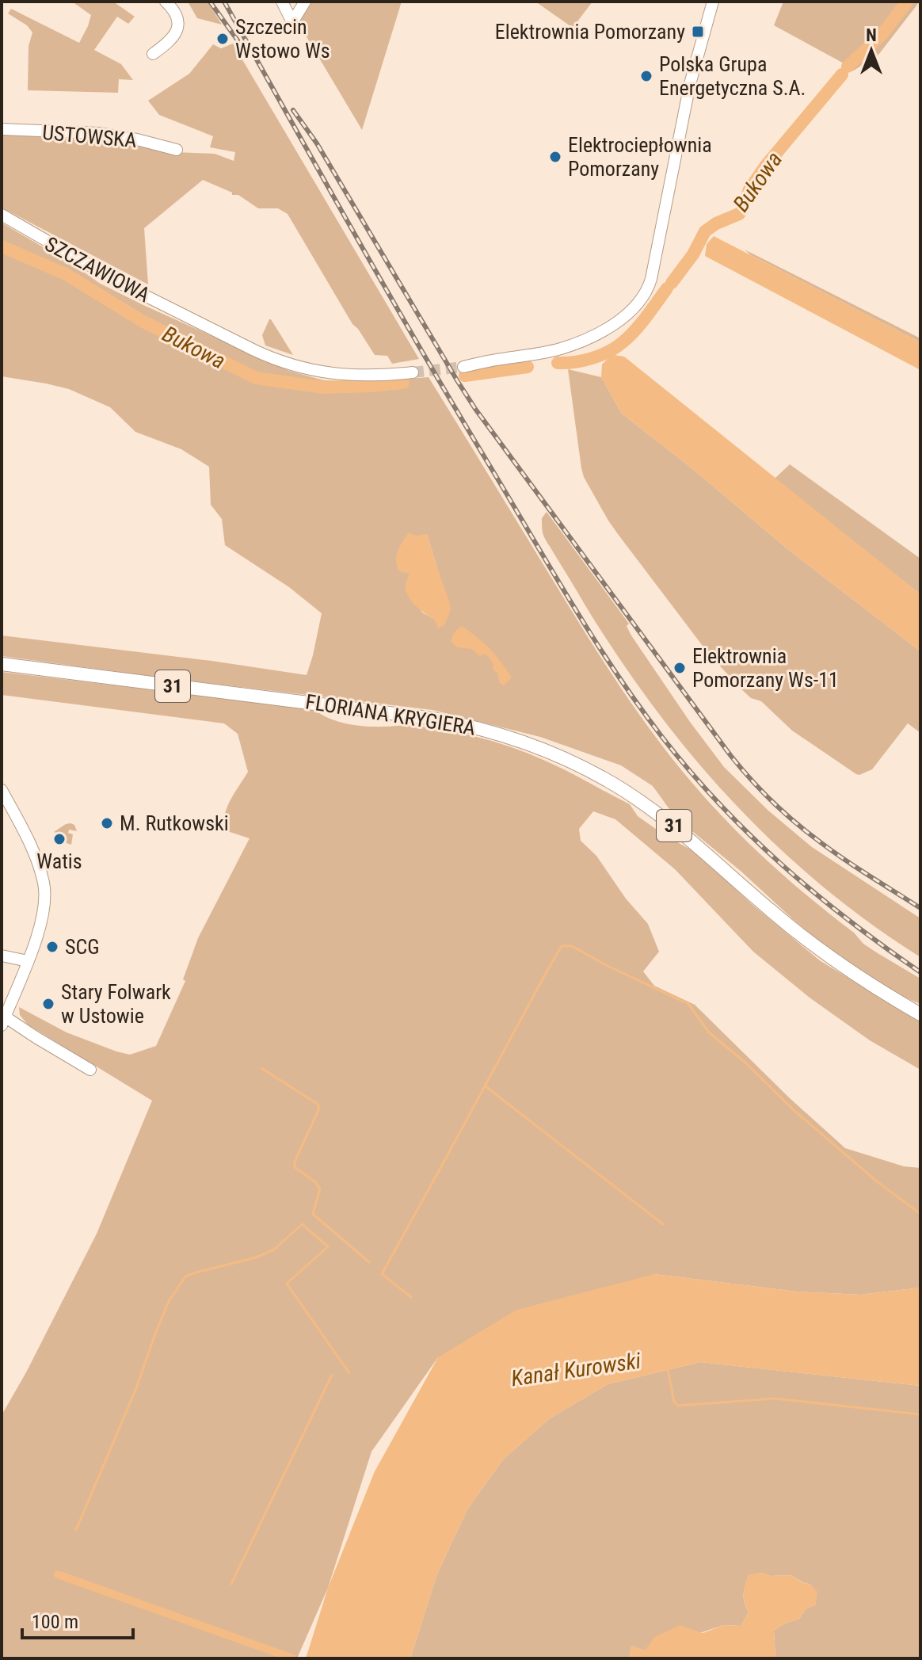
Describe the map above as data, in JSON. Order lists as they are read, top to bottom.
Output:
{
  "streets": {
    "main road": ["31", "FLORIANA KRYGIERA"],
    "street": ["USTOWSKA", "SZCZAWIOWA"]
  },
  "water": ["Bukowa", "Kanał Kurowski"],
  "places": {
    "transit": ["Elektrownia Pomorzany"],
    "other": [
      "Szczecin Wstowo Ws",
      "Polska Grupa Energetyczna S.A.",
      "Elektrociepłownia Pomorzany",
      "Elektrownia Pomorzany Ws-11",
      "M. Rutkowski",
      "Watis",
      "SCG",
      "Stary Folwark w Ustowie"
    ]
  },
  "scale_bar": "100 m",
  "north": "top"
}
